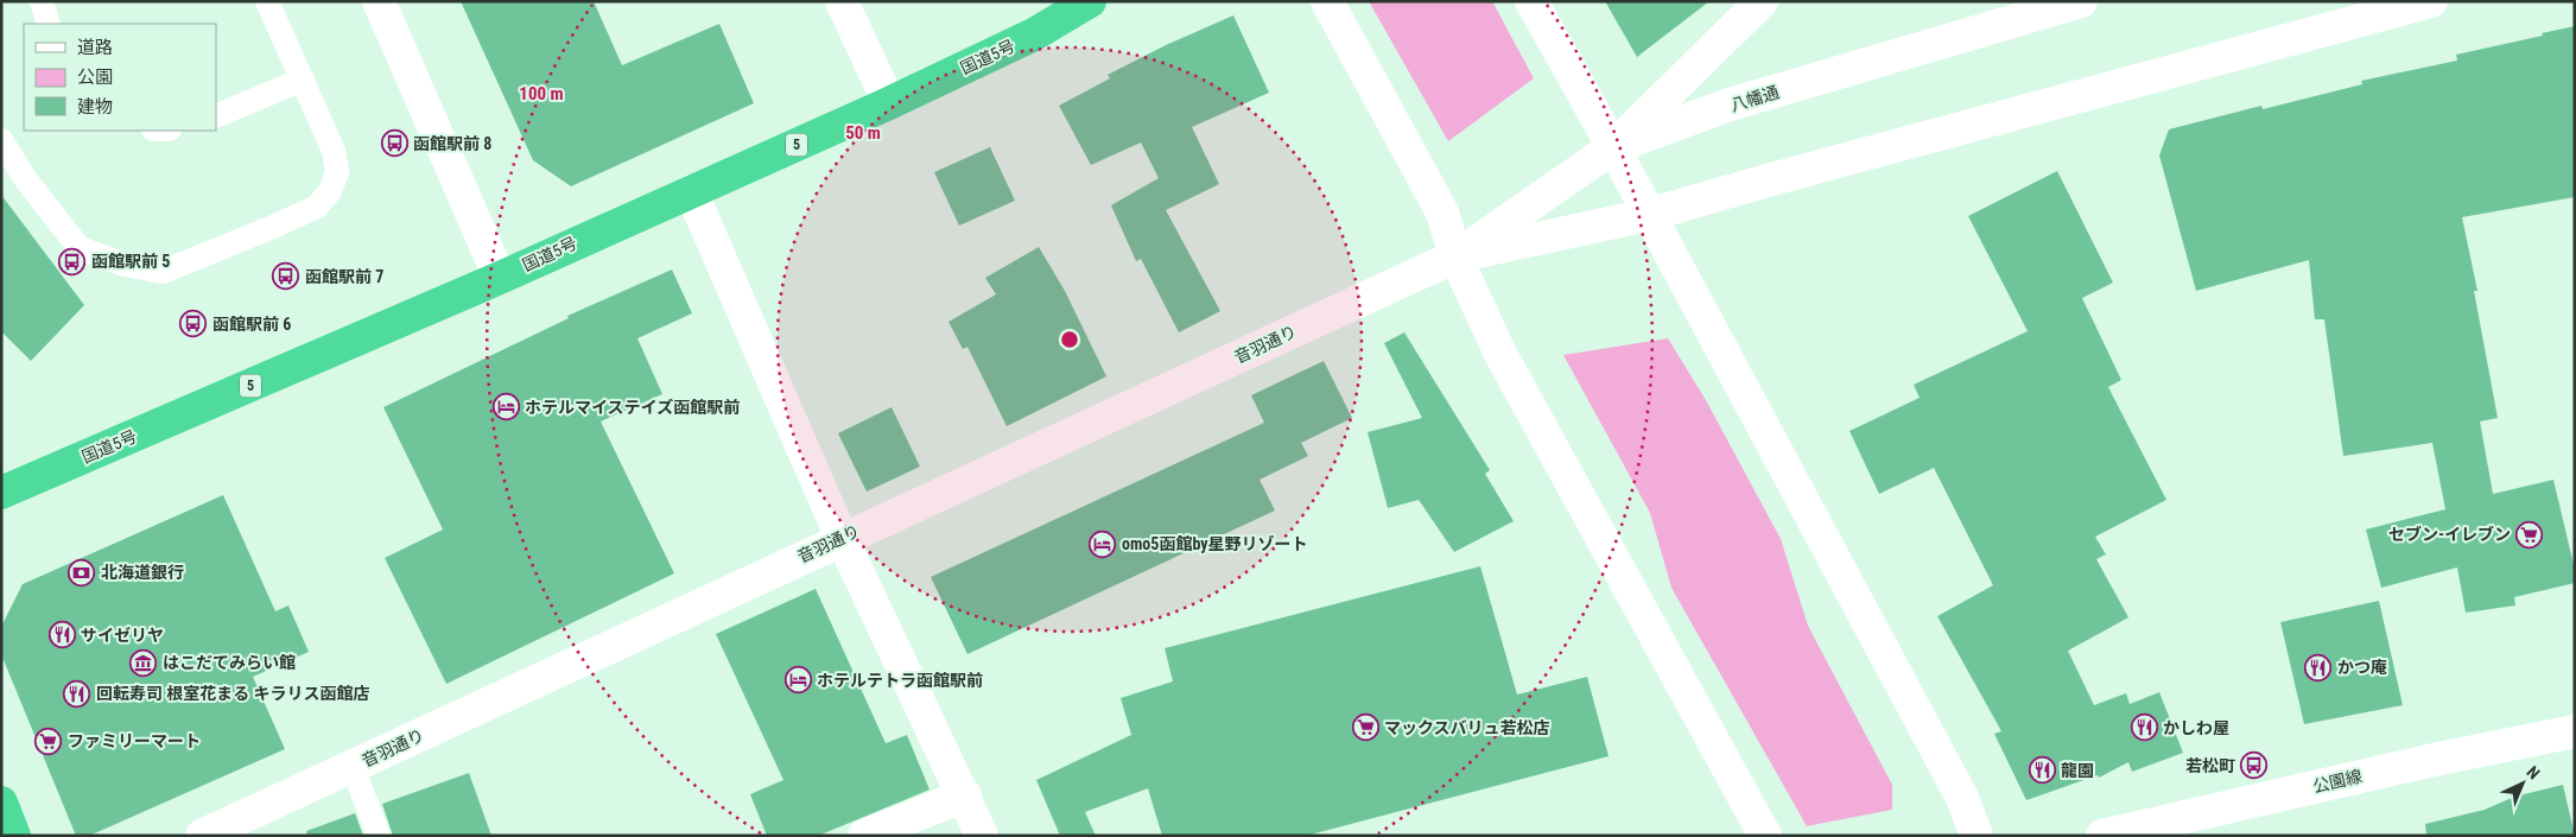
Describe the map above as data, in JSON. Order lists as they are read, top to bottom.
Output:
{
  "streets": {
    "highway": ["国道5号", "5"],
    "street": ["八幡通", "音羽通り", "公園線"]
  },
  "crossings": [
    ["八幡通", "音羽通り"]
  ],
  "places": {
    "bus stop": [
      "函館駅前 8",
      "函館駅前 5",
      "函館駅前 7",
      "函館駅前 6",
      "若松町"
    ],
    "hotel": ["ホテルマイステイズ函館駅前", "omo5函館by星野リゾート", "ホテルテトラ函館駅前"],
    "supermarket": ["セブン-イレブン", "マックスバリュ若松店", "ファミリーマート"],
    "bank": ["北海道銀行"],
    "restaurant": [
      "サイゼリヤ",
      "かつ庵",
      "回転寿司 根室花まる キラリス函館店",
      "かしわ屋",
      "龍園"
    ],
    "museum": ["はこだてみらい館"]
  },
  "legend": ["道路", "公園", "建物"],
  "north": "top right",
  "rings": ["100 m", "50 m"]
}
